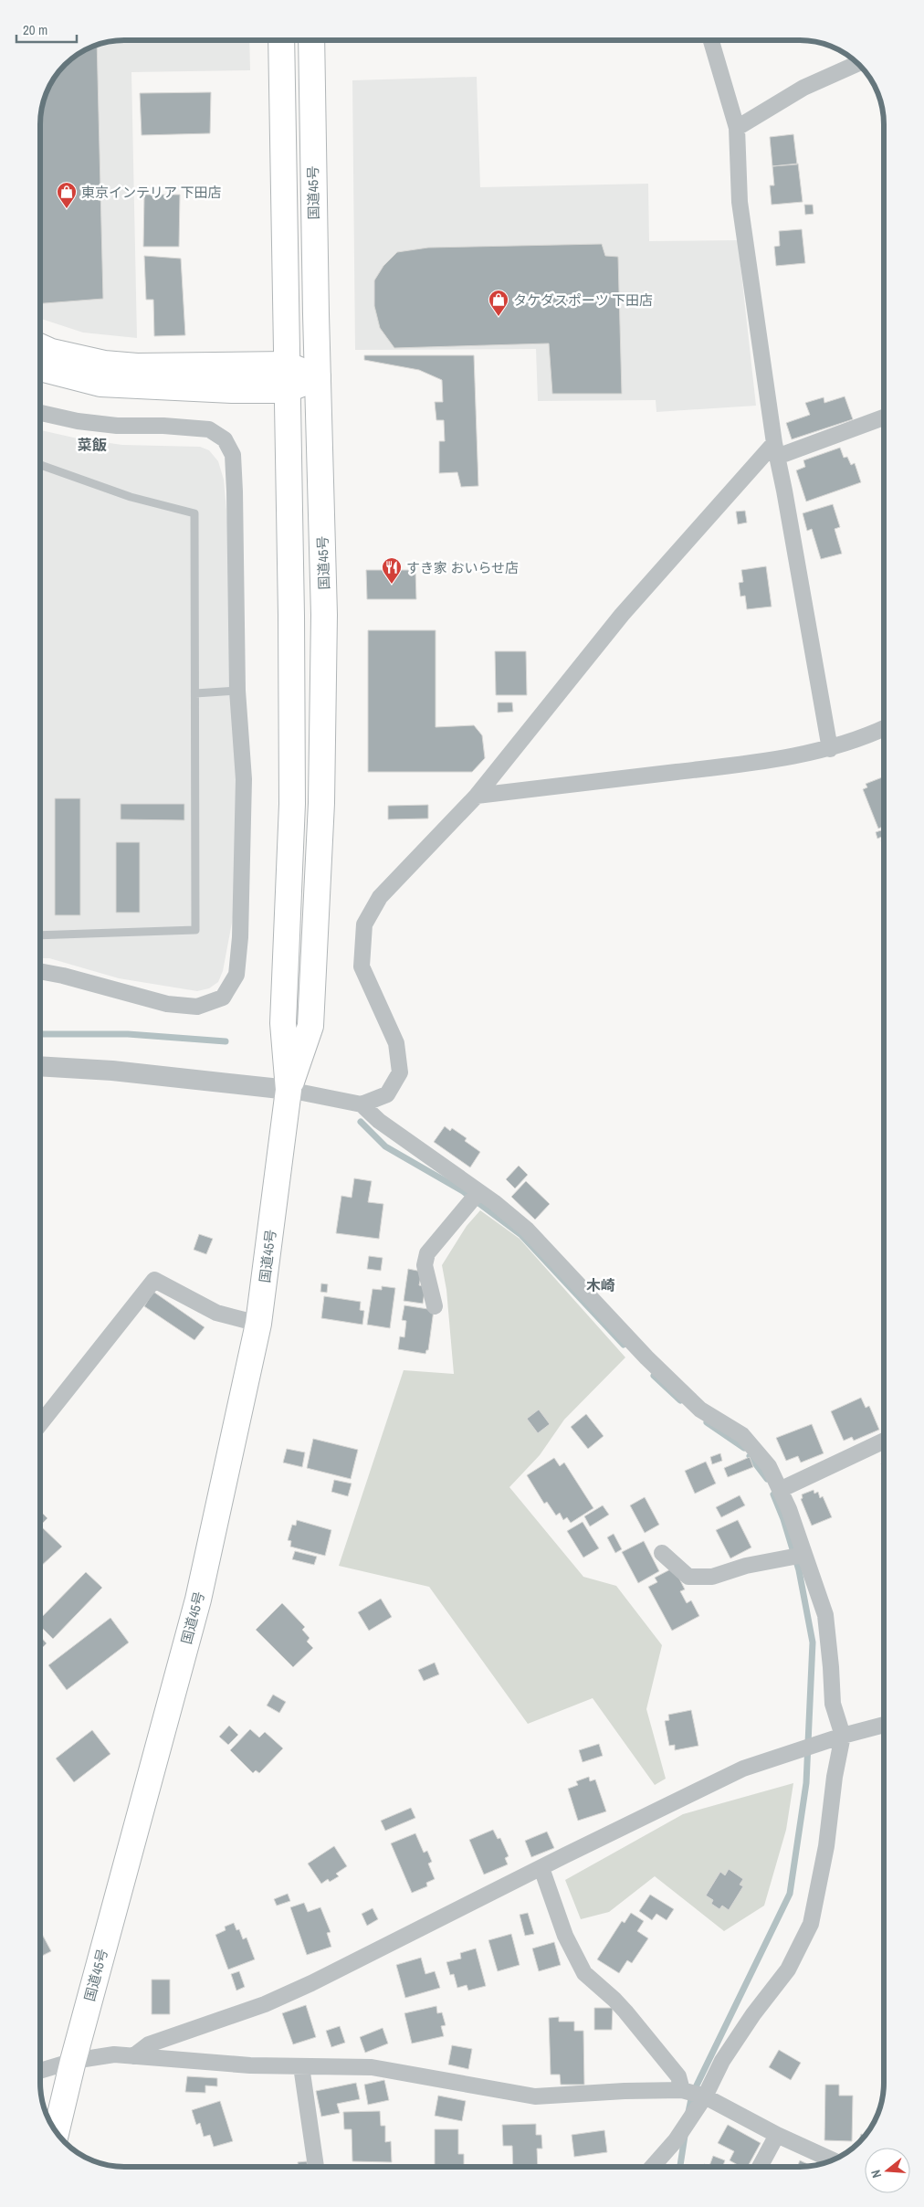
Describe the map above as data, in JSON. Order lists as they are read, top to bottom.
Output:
{
  "streets": {
    "highway": ["国道45号"]
  },
  "districts": ["菜飯", "木崎"],
  "places": {
    "shop": ["東京インテリア 下田店", "タケダスポーツ 下田店"],
    "restaurant": ["すき家 おいらせ店"]
  },
  "scale_bar": "20 m",
  "north": "left"
}
